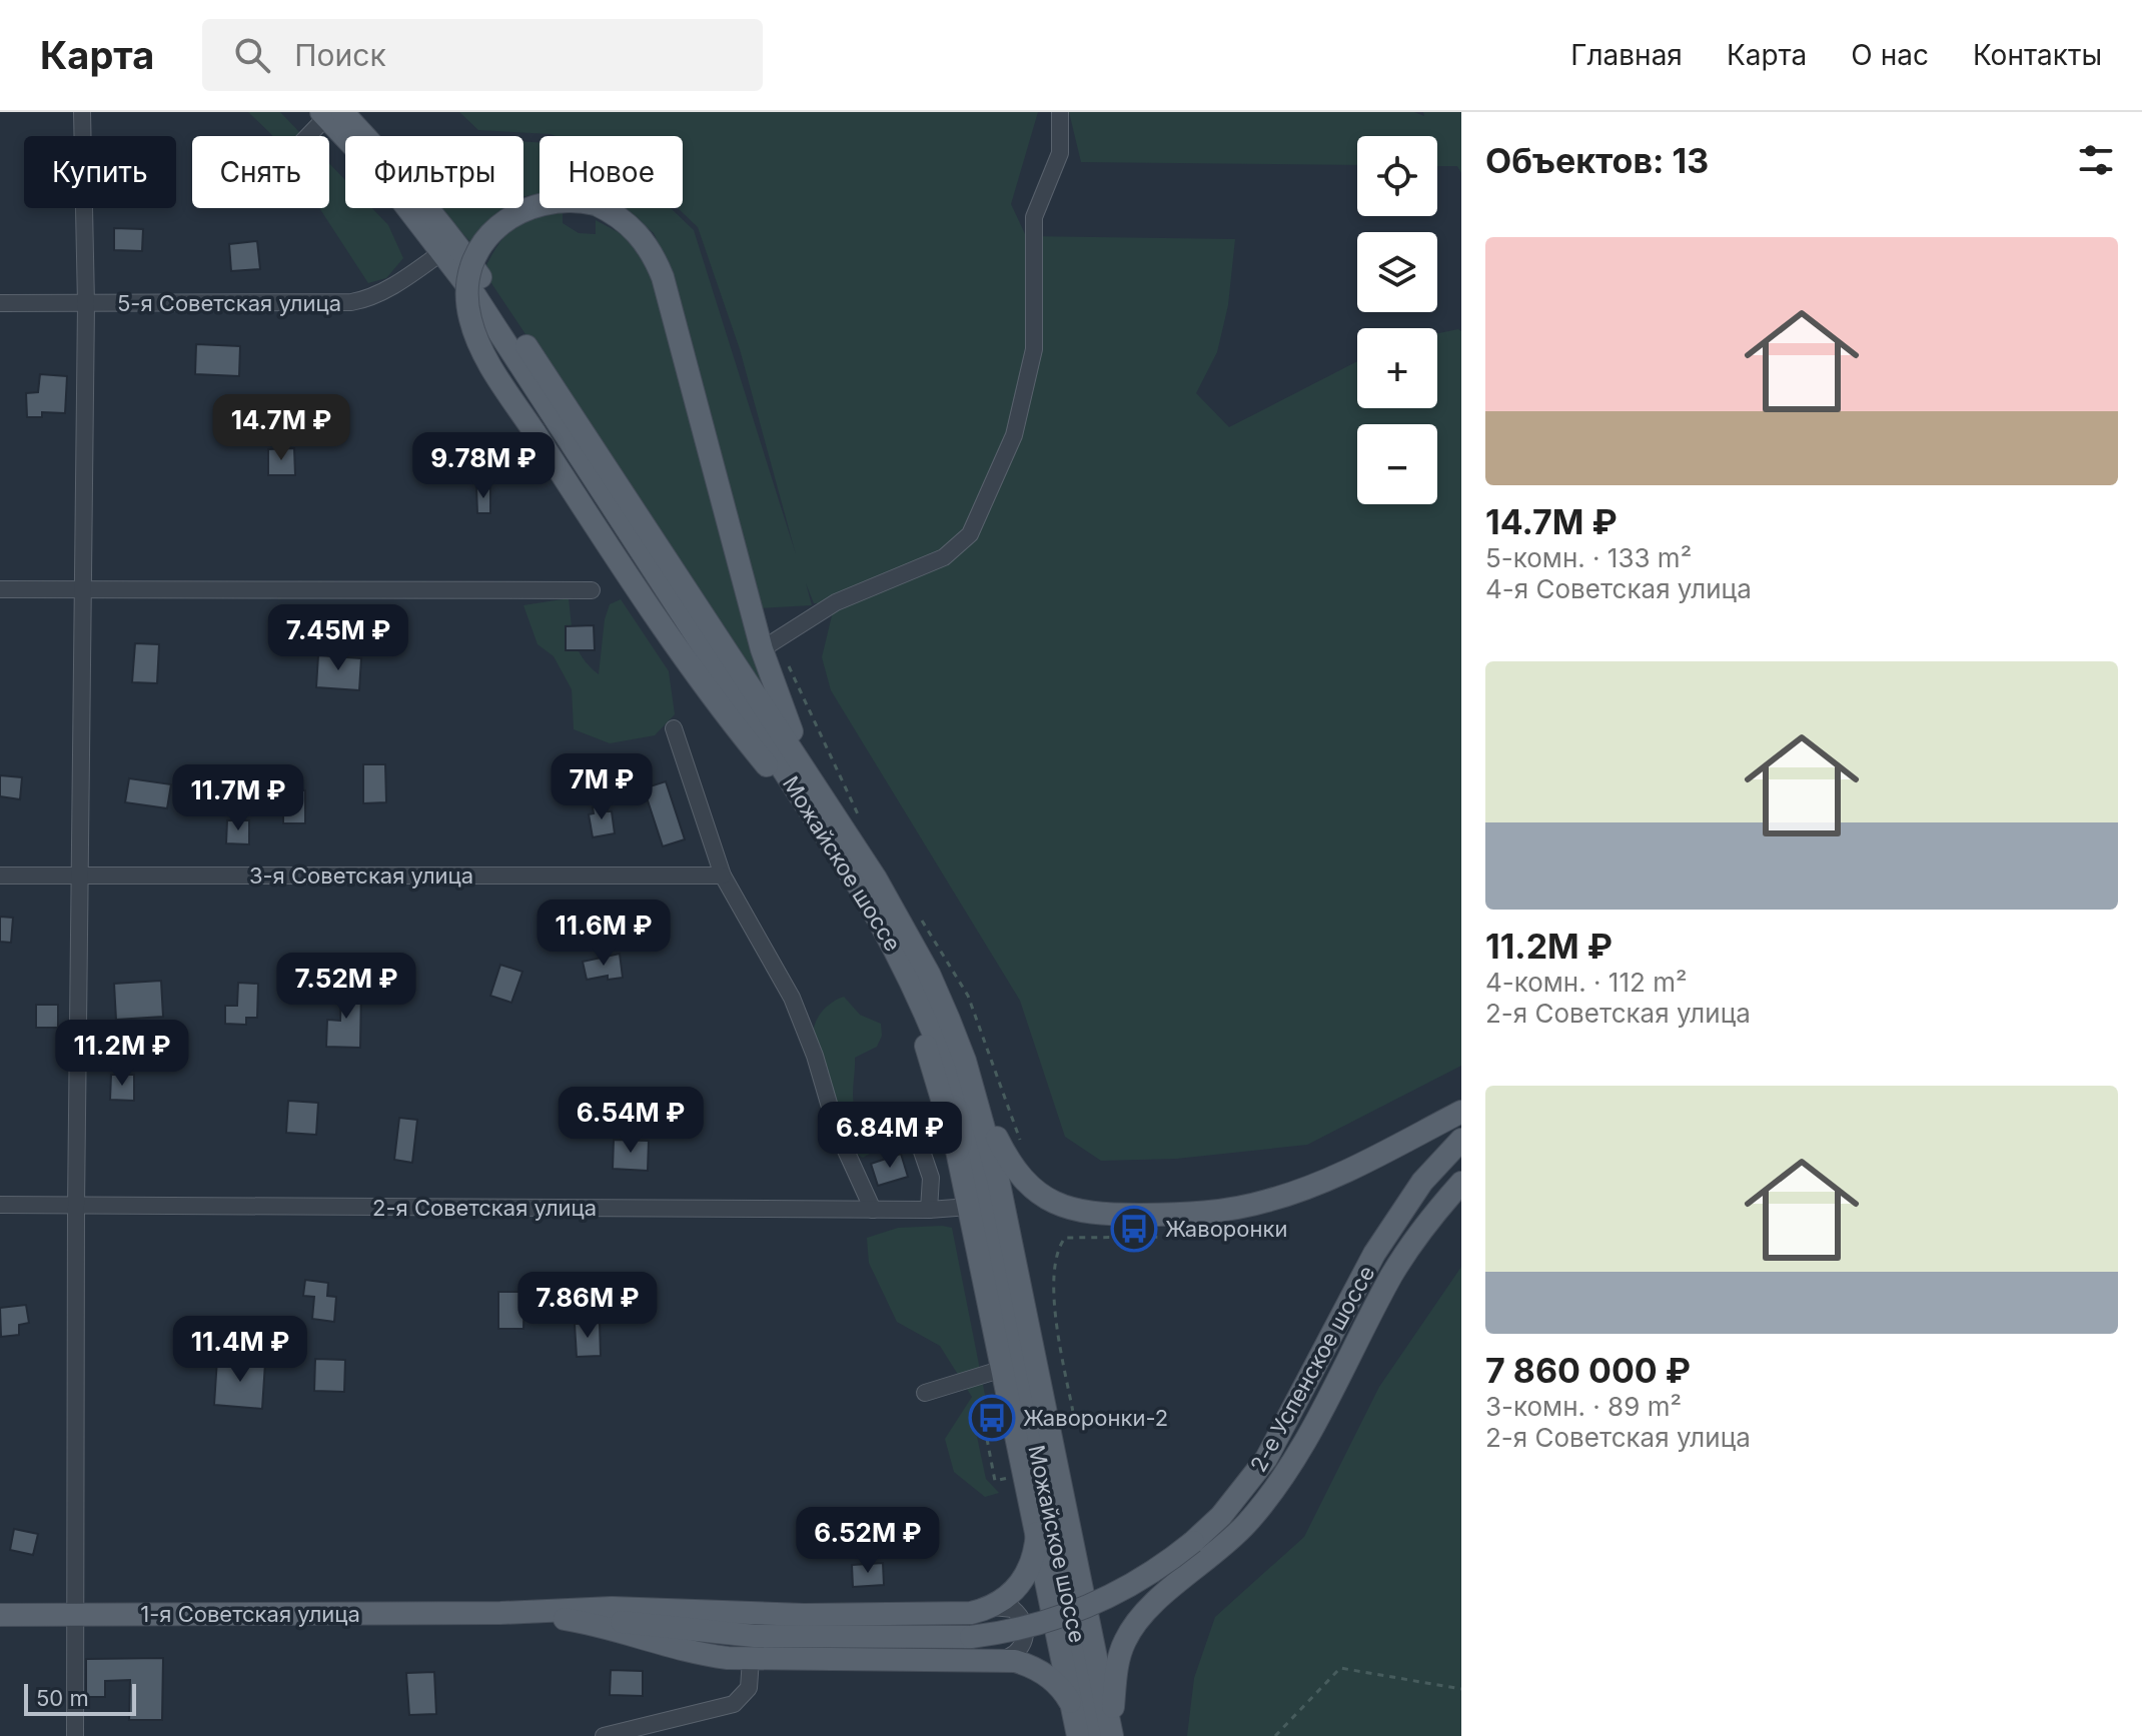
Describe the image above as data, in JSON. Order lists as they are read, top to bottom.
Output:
{
  "streets": {
    "main road": ["Можайское шоссе", "2-е Успенское шоссе", "1-я Советская улица"],
    "street": ["5-я Советская улица", "3-я Советская улица", "2-я Советская улица"]
  },
  "crossings": [
    ["5-я Советская улица", "Можайское шоссе"]
  ],
  "places": {
    "bus stop": ["Жаворонки", "Жаворонки-2"]
  },
  "scale_bar": "50 m",
  "page": {
    "header": "Карта",
    "search": "Поиск",
    "nav": [
      "Главная",
      "Карта",
      "О нас",
      "Контакты"
    ],
    "heading": "Объектов: 13",
    "map_buttons": ["+", "−"],
    "chip": [
      "Купить",
      "Снять",
      "Фильтры",
      "Новое"
    ],
    "list": [
      {
        "name": "14.7M ₽",
        "note": "5-комн. · 133 m² · 4-я Советская улица"
      },
      {
        "name": "11.2M ₽",
        "note": "4-комн. · 112 m² · 2-я Советская улица"
      },
      {
        "name": "7 860 000 ₽",
        "note": "3-комн. · 89 m² · 2-я Советская улица"
      }
    ],
    "price": [
      "14.7M ₽",
      "9.78M ₽",
      "7.45M ₽",
      "7M ₽",
      "11.7M ₽",
      "11.6M ₽",
      "7.52M ₽",
      "11.2M ₽",
      "6.54M ₽",
      "6.84M ₽",
      "7.86M ₽",
      "11.4M ₽",
      "6.52M ₽"
    ],
    "scale": "50 m"
  }
}
